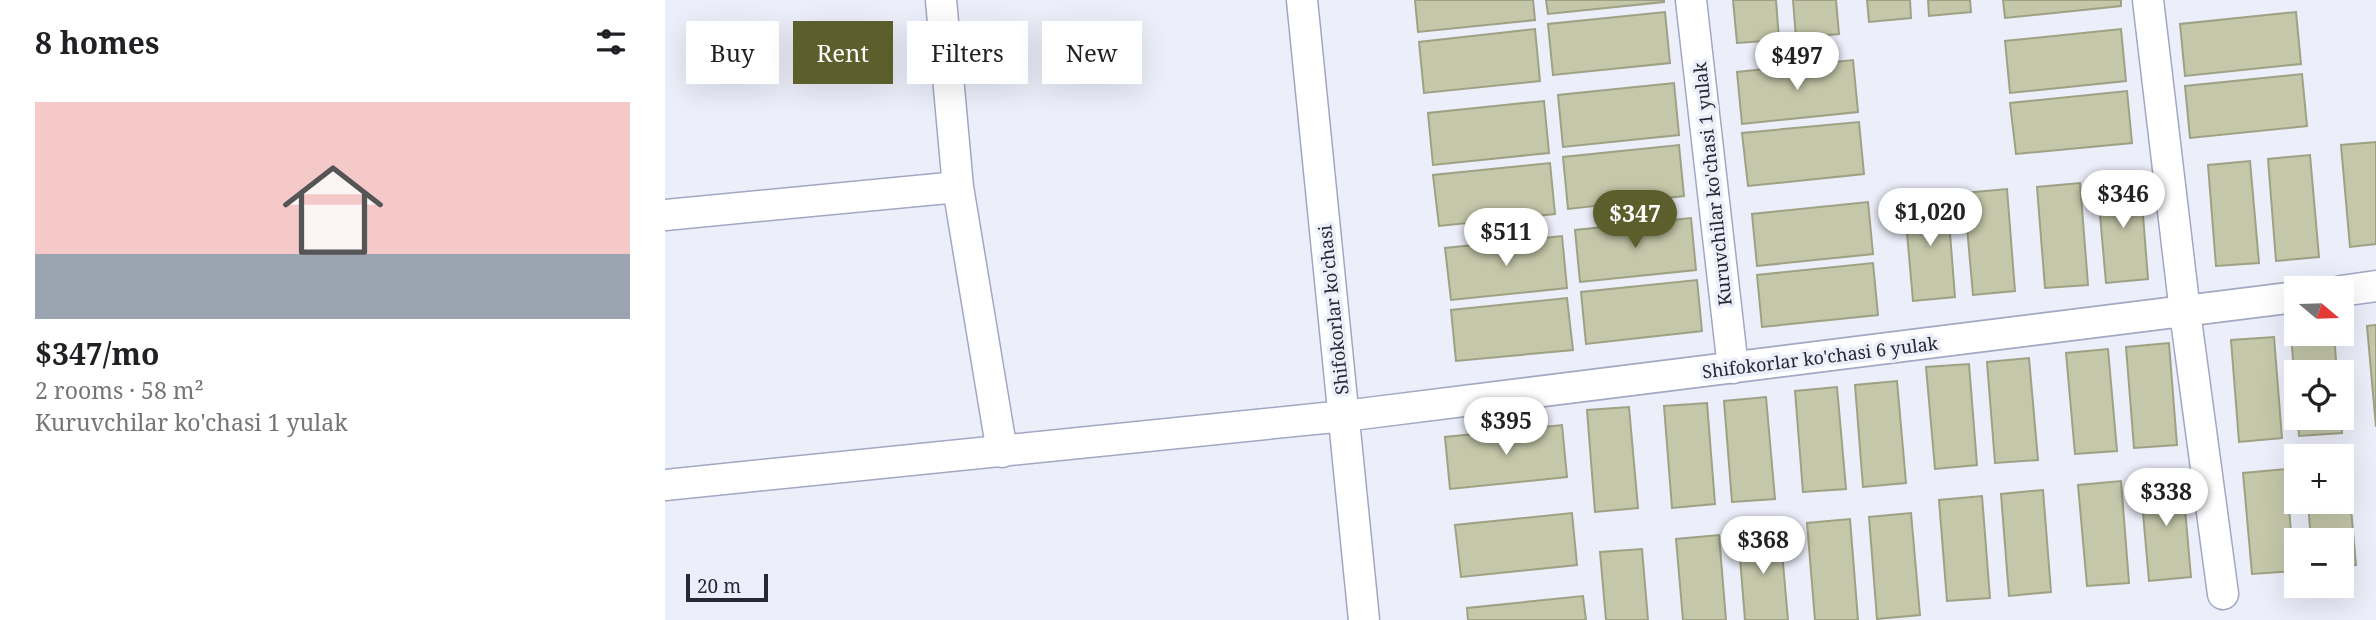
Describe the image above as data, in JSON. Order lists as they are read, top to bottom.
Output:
{
  "streets": {
    "street": ["Kuruvchilar ko'chasi 1 yulak", "Shifokorlar ko'chasi", "Shifokorlar ko'chasi 6 yulak"]
  },
  "crossings": [
    ["Kuruvchilar ko'chasi 1 yulak", "Shifokorlar ko'chasi 6 yulak"],
    ["Shifokorlar ko'chasi", "Shifokorlar ko'chasi 6 yulak"]
  ],
  "scale_bar": "20 m",
  "north": "right",
  "page": {
    "heading": "8 homes",
    "chip": [
      "Buy",
      "Rent",
      "Filters",
      "New"
    ],
    "price": [
      "$497",
      "$346",
      "$1,020",
      "$347",
      "$511",
      "$395",
      "$338",
      "$368"
    ],
    "list": [
      {
        "name": "$347/mo",
        "note": "2 rooms · 58 m² · Kuruvchilar ko'chasi 1 yulak"
      }
    ],
    "map_buttons": ["+", "−"],
    "scale": "20 m"
  }
}
